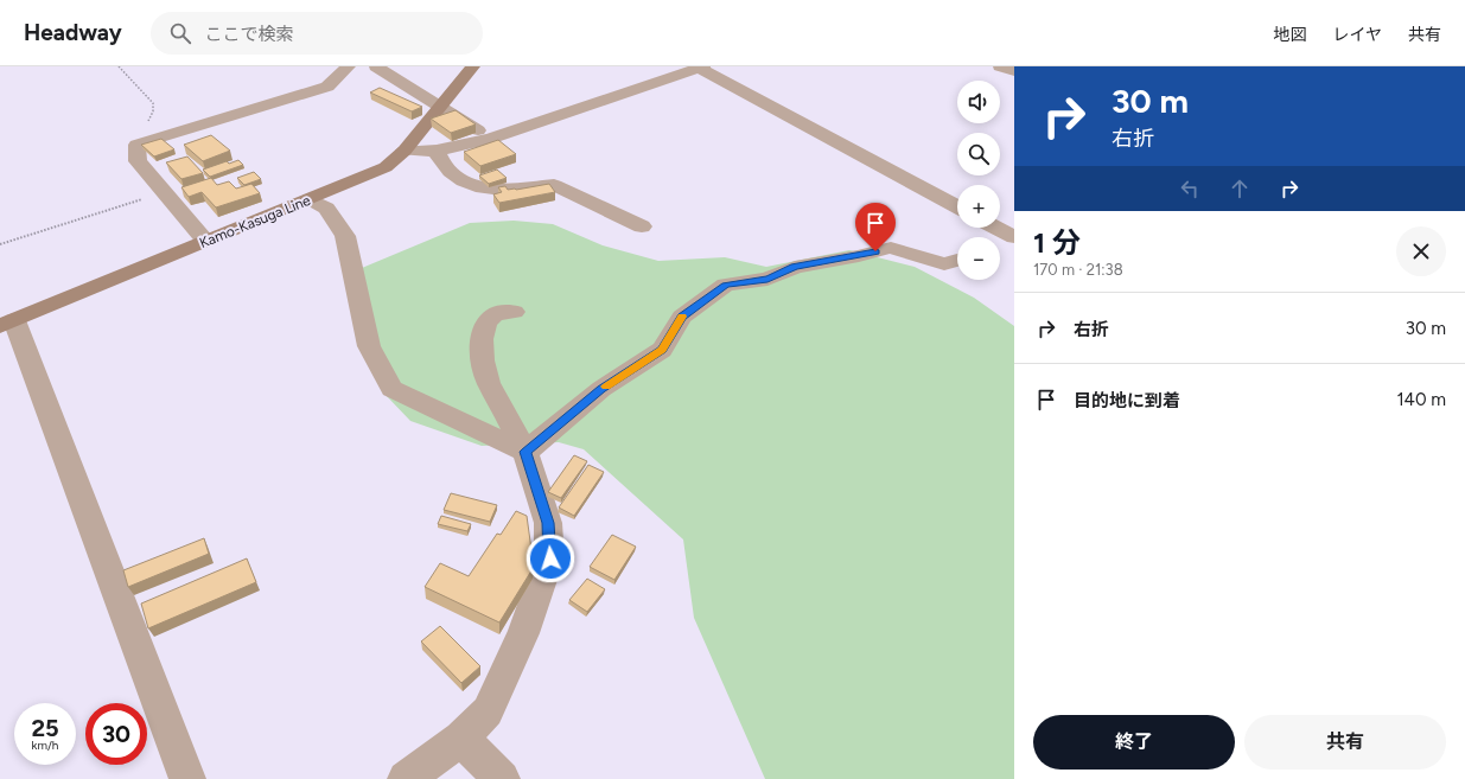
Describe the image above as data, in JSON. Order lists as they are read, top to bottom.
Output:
{
  "streets": {
    "main road": ["Kamo-Kasuga Line"]
  },
  "page": {
    "header": "Headway",
    "search": "ここで検索",
    "nav": ["地図", "レイヤ", "共有"],
    "turn": ["30 m", "右折"],
    "map_buttons": ["+", "−"],
    "heading": ["1 分", "170 m · 21:38"],
    "list": [
      {
        "name": "右折",
        "value": "30 m"
      },
      {
        "name": "目的地に到着",
        "value": "140 m"
      }
    ],
    "speed": "25 km/h",
    "limit": "30",
    "buttons": ["終了", "共有"]
  }
}
